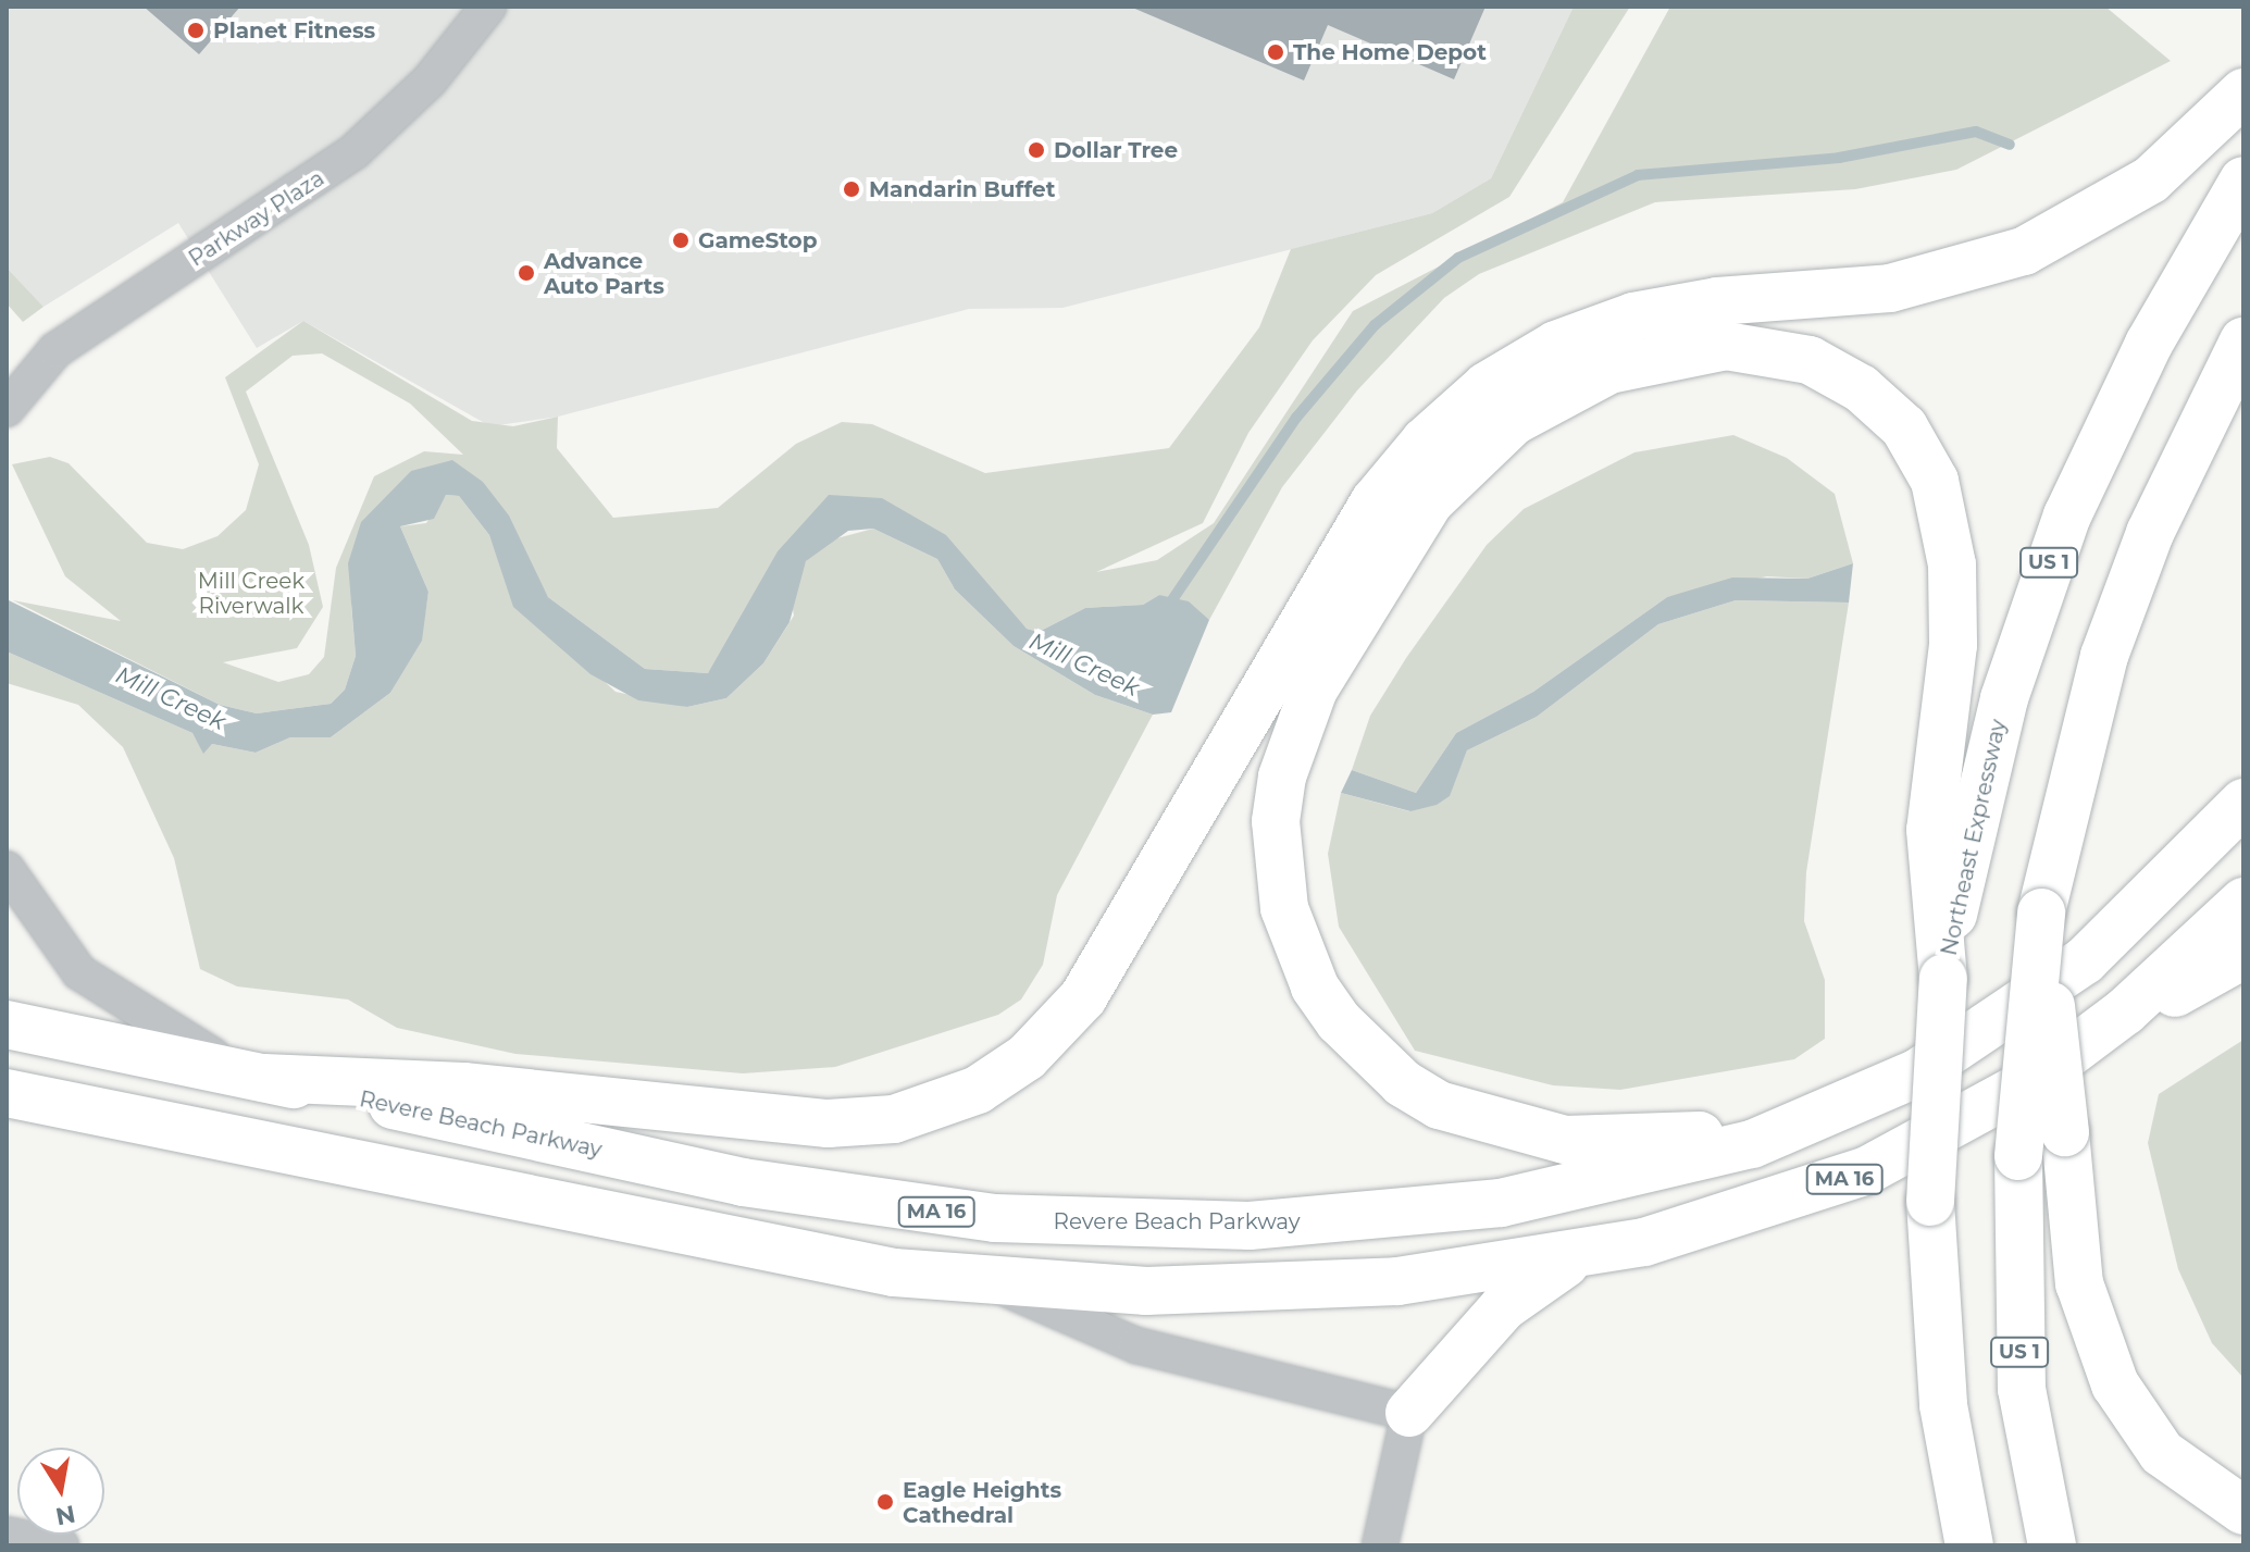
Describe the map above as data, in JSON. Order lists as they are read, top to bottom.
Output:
{
  "streets": {
    "highway": [
      "US 1",
      "Northeast Expressway",
      "Revere Beach Parkway",
      "MA 16"
    ],
    "street": ["Parkway Plaza"]
  },
  "water": ["Mill Creek"],
  "parks": ["Mill Creek Riverwalk"],
  "places": [
    "Planet Fitness",
    "The Home Depot",
    "Dollar Tree",
    "Mandarin Buffet",
    "GameStop",
    "Advance Auto Parts",
    "Eagle Heights Cathedral"
  ],
  "north": "bottom"
}
